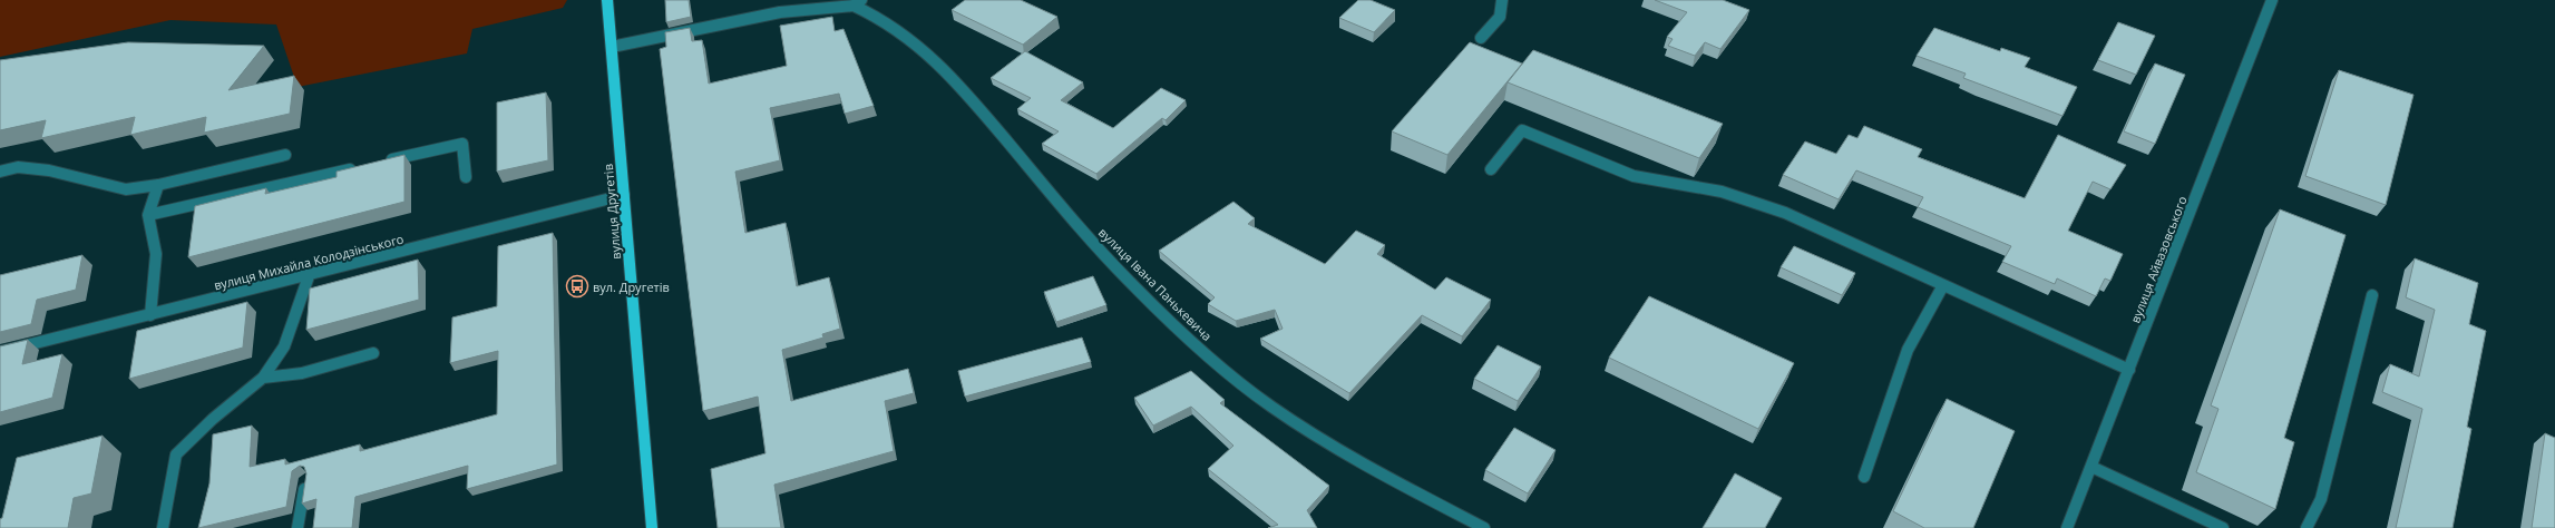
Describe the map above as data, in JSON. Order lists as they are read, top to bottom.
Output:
{
  "streets": {
    "main road": ["вулиця Другетів"],
    "street": ["вулиця Айвазовського", "вулиця Михайла Колодзінського", "вулиця Івана Панькевича"]
  },
  "crossings": [
    ["вулиця Другетів", "вулиця Михайла Колодзінського"]
  ],
  "places": {
    "bus stop": ["вул. Другетів"]
  }
}
